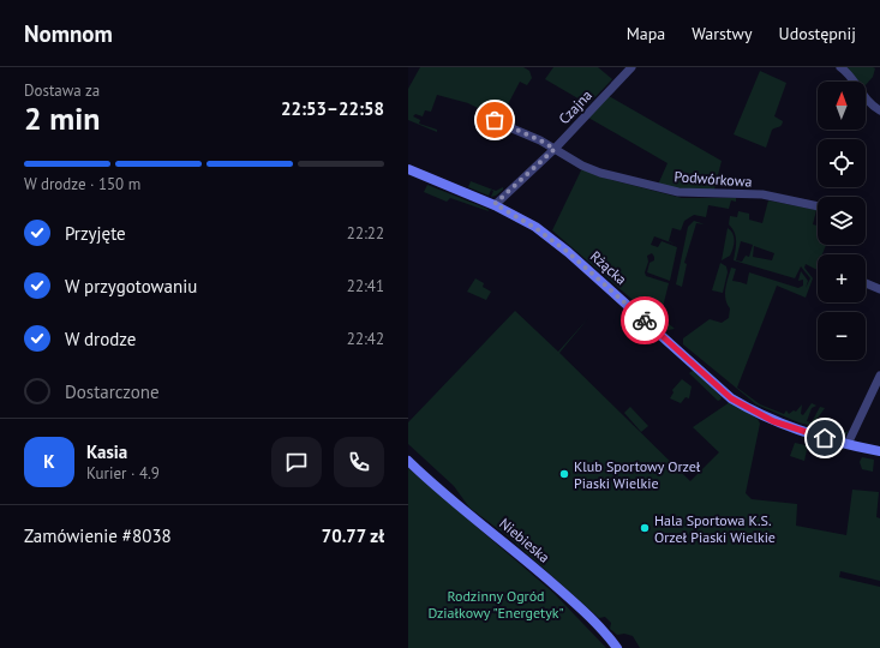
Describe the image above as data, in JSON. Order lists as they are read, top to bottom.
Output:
{
  "streets": {
    "street": [
      "Czajna",
      "Podwórkowa",
      "Rżącka",
      "Niebieska"
    ]
  },
  "crossings": [
    ["Czajna", "Podwórkowa"],
    ["Czajna", "Rżącka"]
  ],
  "parks": ["Rodzinny Ogród Działkowy \"Energetyk\""],
  "places": ["Klub Sportowy Orzeł Piaski Wielkie", "Hala Sportowa K.S. Orzeł Piaski Wielkie"],
  "north": "top",
  "page": {
    "header": "Nomnom",
    "nav": ["Mapa", "Warstwy", "Udostępnij"],
    "heading": ["2 min", "Dostawa za", "22:53–22:58"],
    "panel": [
      "Kasia",
      "Kurier · 4.9",
      "Zamówienie #8038",
      "70.77 zł"
    ],
    "map_buttons": ["+", "−"],
    "bar": "W drodze · 150 m",
    "list": [
      ["Przyjęte", "22:22"],
      ["W przygotowaniu", "22:41"],
      ["W drodze", "22:42"],
      "Dostarczone"
    ],
    "round": "K"
  }
}
